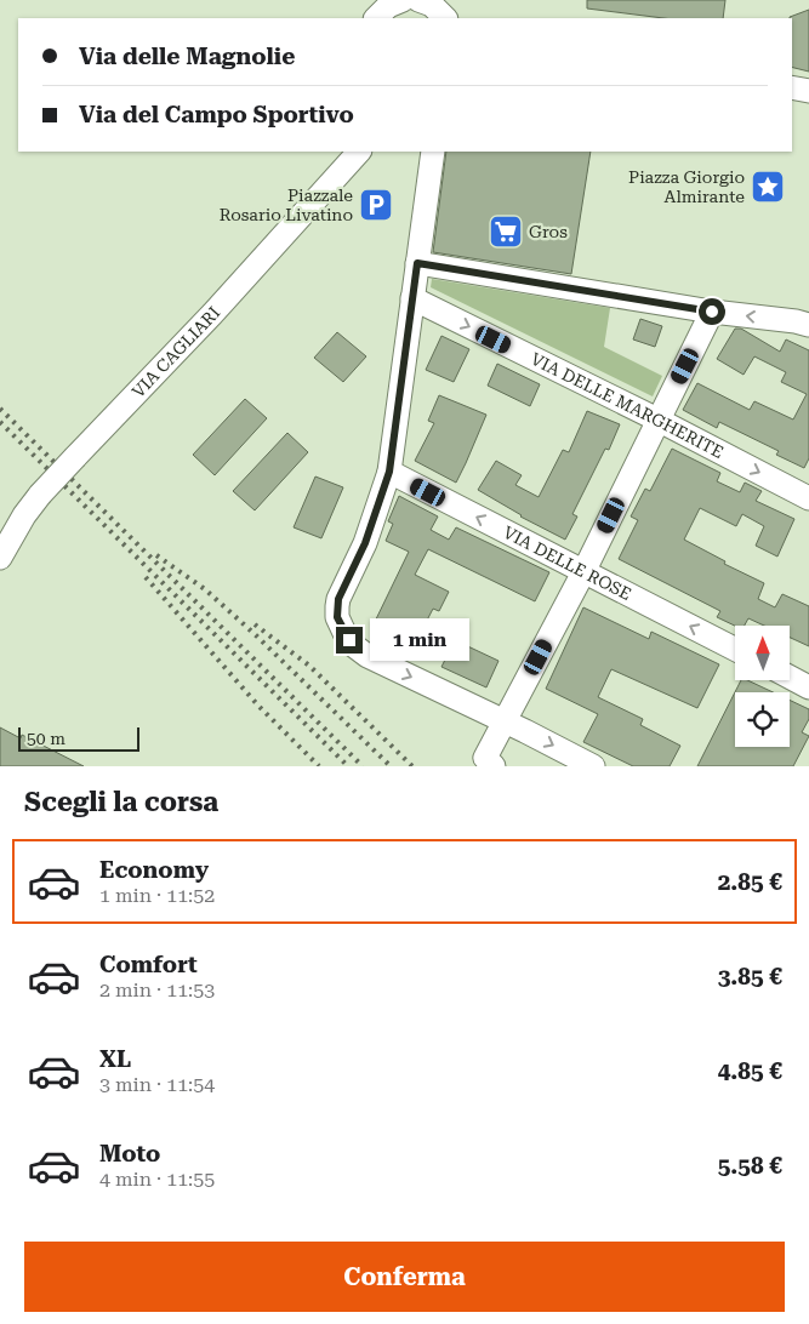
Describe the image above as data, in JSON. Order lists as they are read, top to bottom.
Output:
{
  "streets": {
    "street": ["VIA CAGLIARI", "VIA DELLE MARGHERITE", "VIA DELLE ROSE"]
  },
  "one_way": ["VIA DELLE ROSE"],
  "places": {
    "place": ["Piazza Giorgio Almirante"],
    "parking": ["Piazzale Rosario Livatino"],
    "supermarket": ["Gros"]
  },
  "scale_bar": "50 m",
  "north": "top",
  "page": {
    "banner": ["Via delle Magnolie", "Via del Campo Sportivo"],
    "bubble": "1 min",
    "scale": "50 m",
    "heading": "Scegli la corsa",
    "list": [
      {
        "name": "Economy",
        "note": "1 min · 11:52",
        "value": "2.85 €"
      },
      {
        "name": "Comfort",
        "note": "2 min · 11:53",
        "value": "3.85 €"
      },
      {
        "name": "XL",
        "note": "3 min · 11:54",
        "value": "4.85 €"
      },
      {
        "name": "Moto",
        "note": "4 min · 11:55",
        "value": "5.58 €"
      }
    ],
    "buttons": "Conferma"
  }
}
